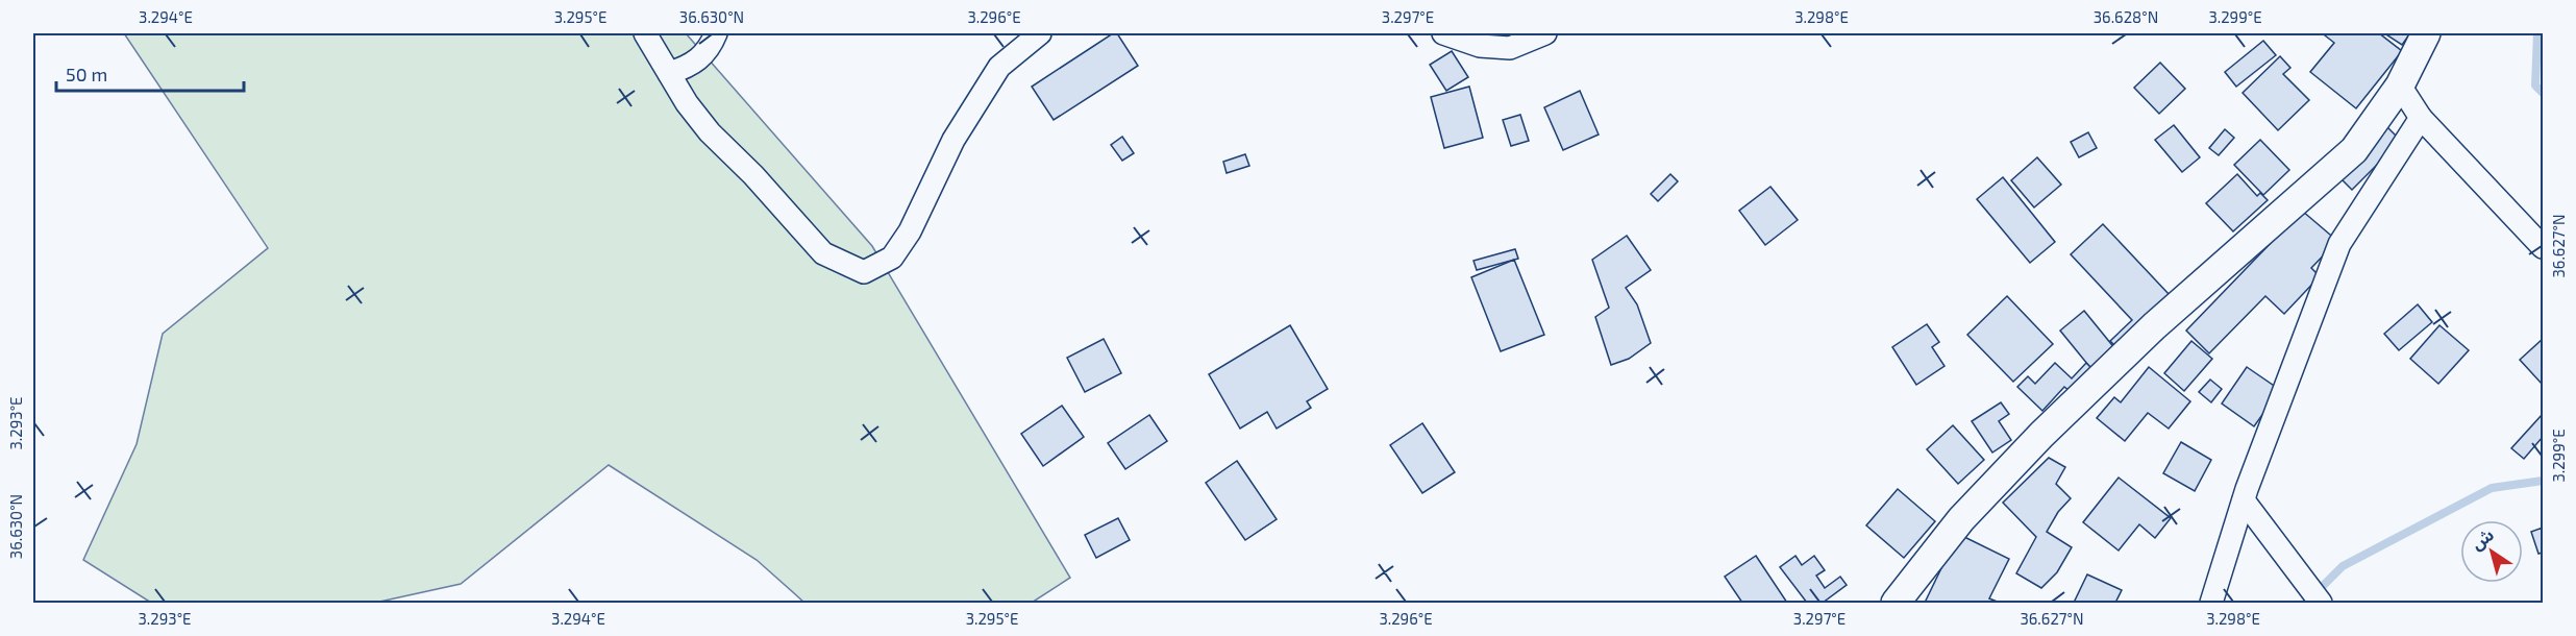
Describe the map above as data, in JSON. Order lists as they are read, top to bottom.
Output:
{
  "scale_bar": "50 m",
  "north": "top left",
  "coordinates": [
    "3.294°E",
    "3.295°E",
    "36.630°N",
    "3.296°E",
    "3.297°E",
    "3.298°E",
    "36.628°N",
    "3.299°E",
    "36.627°N",
    "3.293°E"
  ]
}
